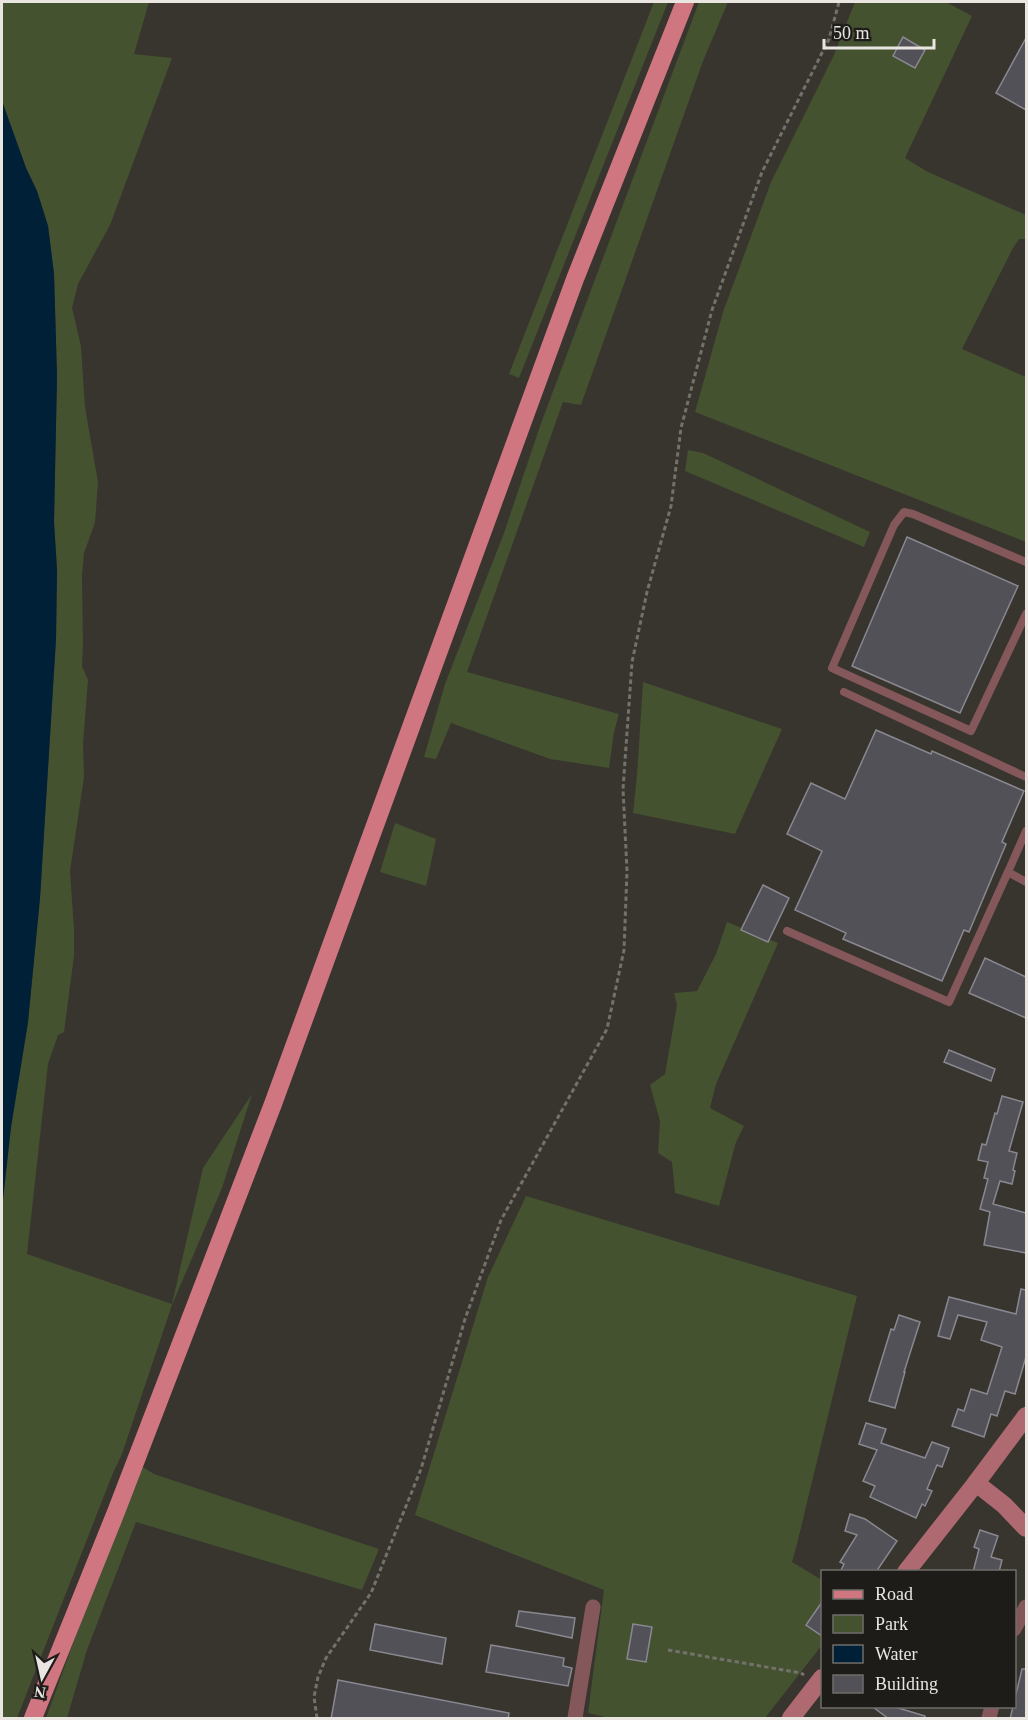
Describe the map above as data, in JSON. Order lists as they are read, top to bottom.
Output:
{
  "legend": [
    "Road",
    "Park",
    "Water",
    "Building"
  ],
  "scale_bar": "50 m",
  "north": "bottom"
}
